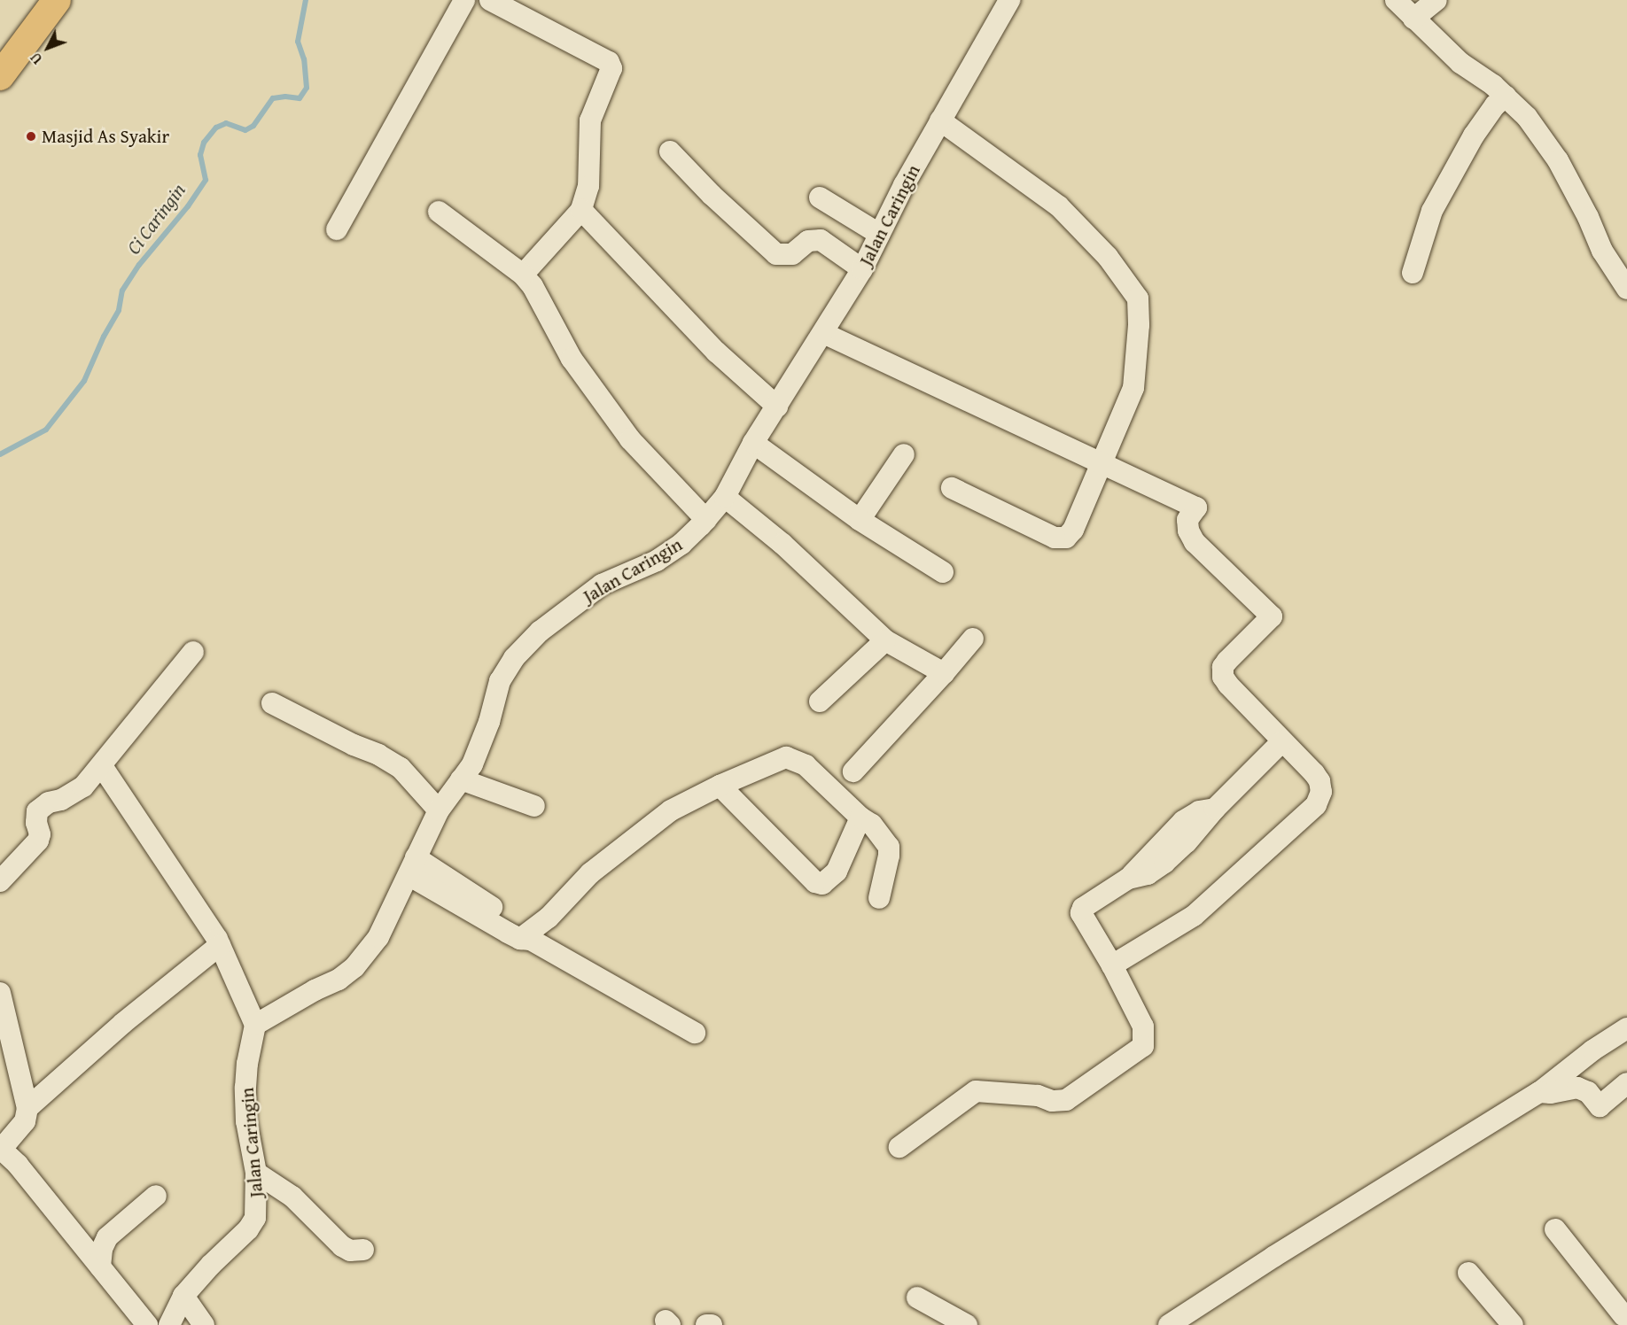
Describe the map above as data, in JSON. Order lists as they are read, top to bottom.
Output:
{
  "streets": {
    "street": ["Jalan Caringin"]
  },
  "water": ["Ci Caringin"],
  "places": ["Masjid As Syakir"],
  "north": "bottom left"
}
